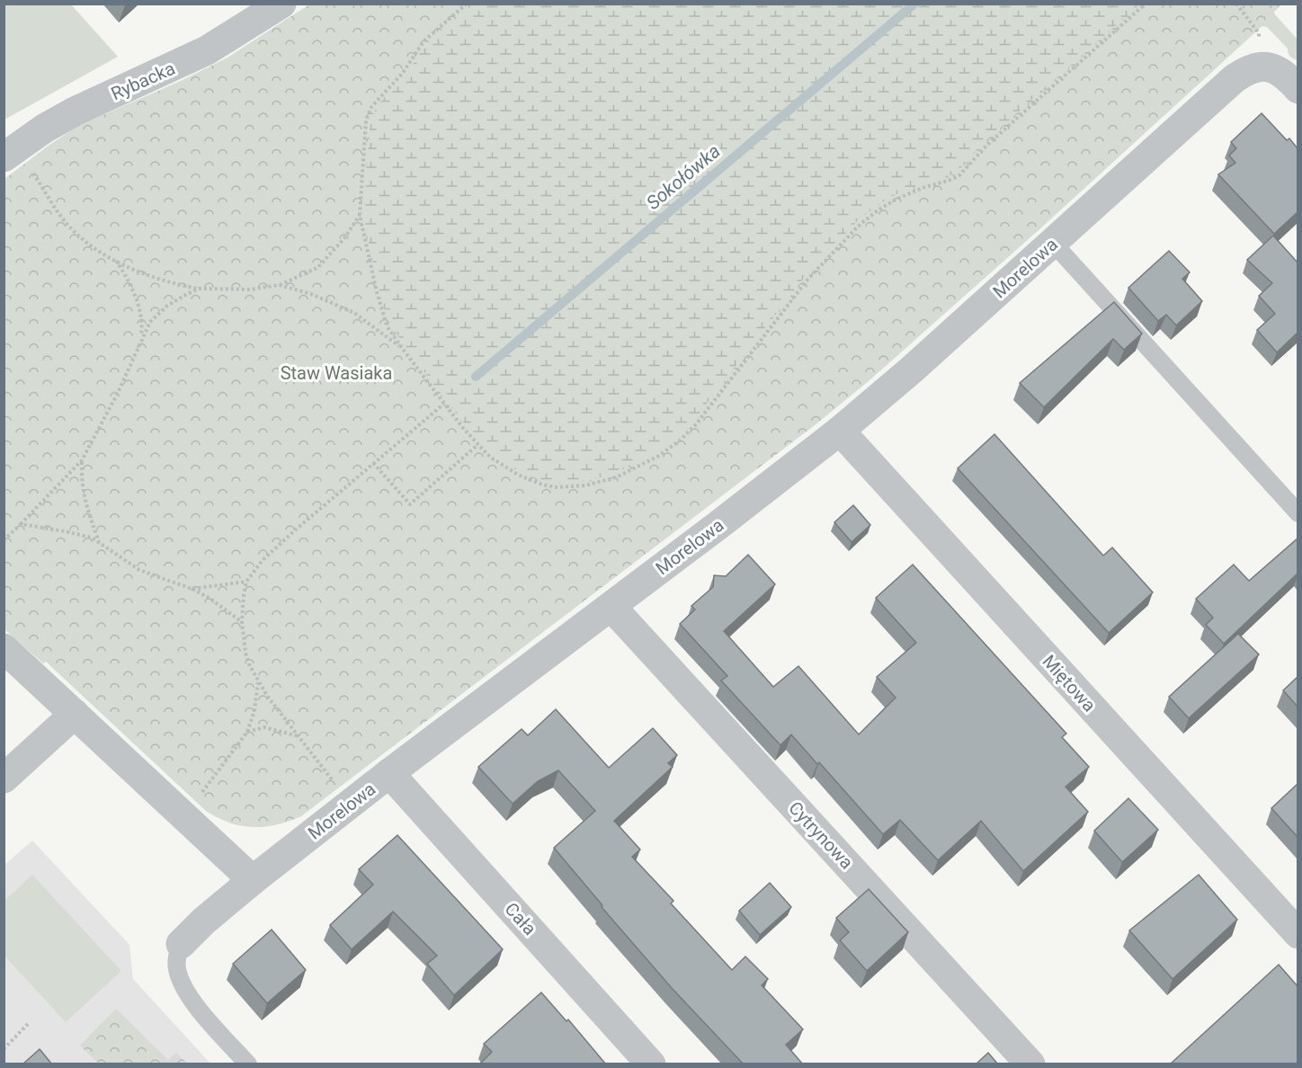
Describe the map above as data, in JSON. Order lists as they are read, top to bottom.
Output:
{
  "streets": {
    "street": [
      "Rybacka",
      "Morelowa",
      "Miętowa",
      "Cytrynowa",
      "Cała"
    ]
  },
  "crossings": [
    ["Morelowa", "Miętowa"],
    ["Morelowa", "Cytrynowa"],
    ["Morelowa", "Cała"]
  ],
  "water": ["Sokołówka"],
  "parks": ["Staw Wasiaka"]
}
